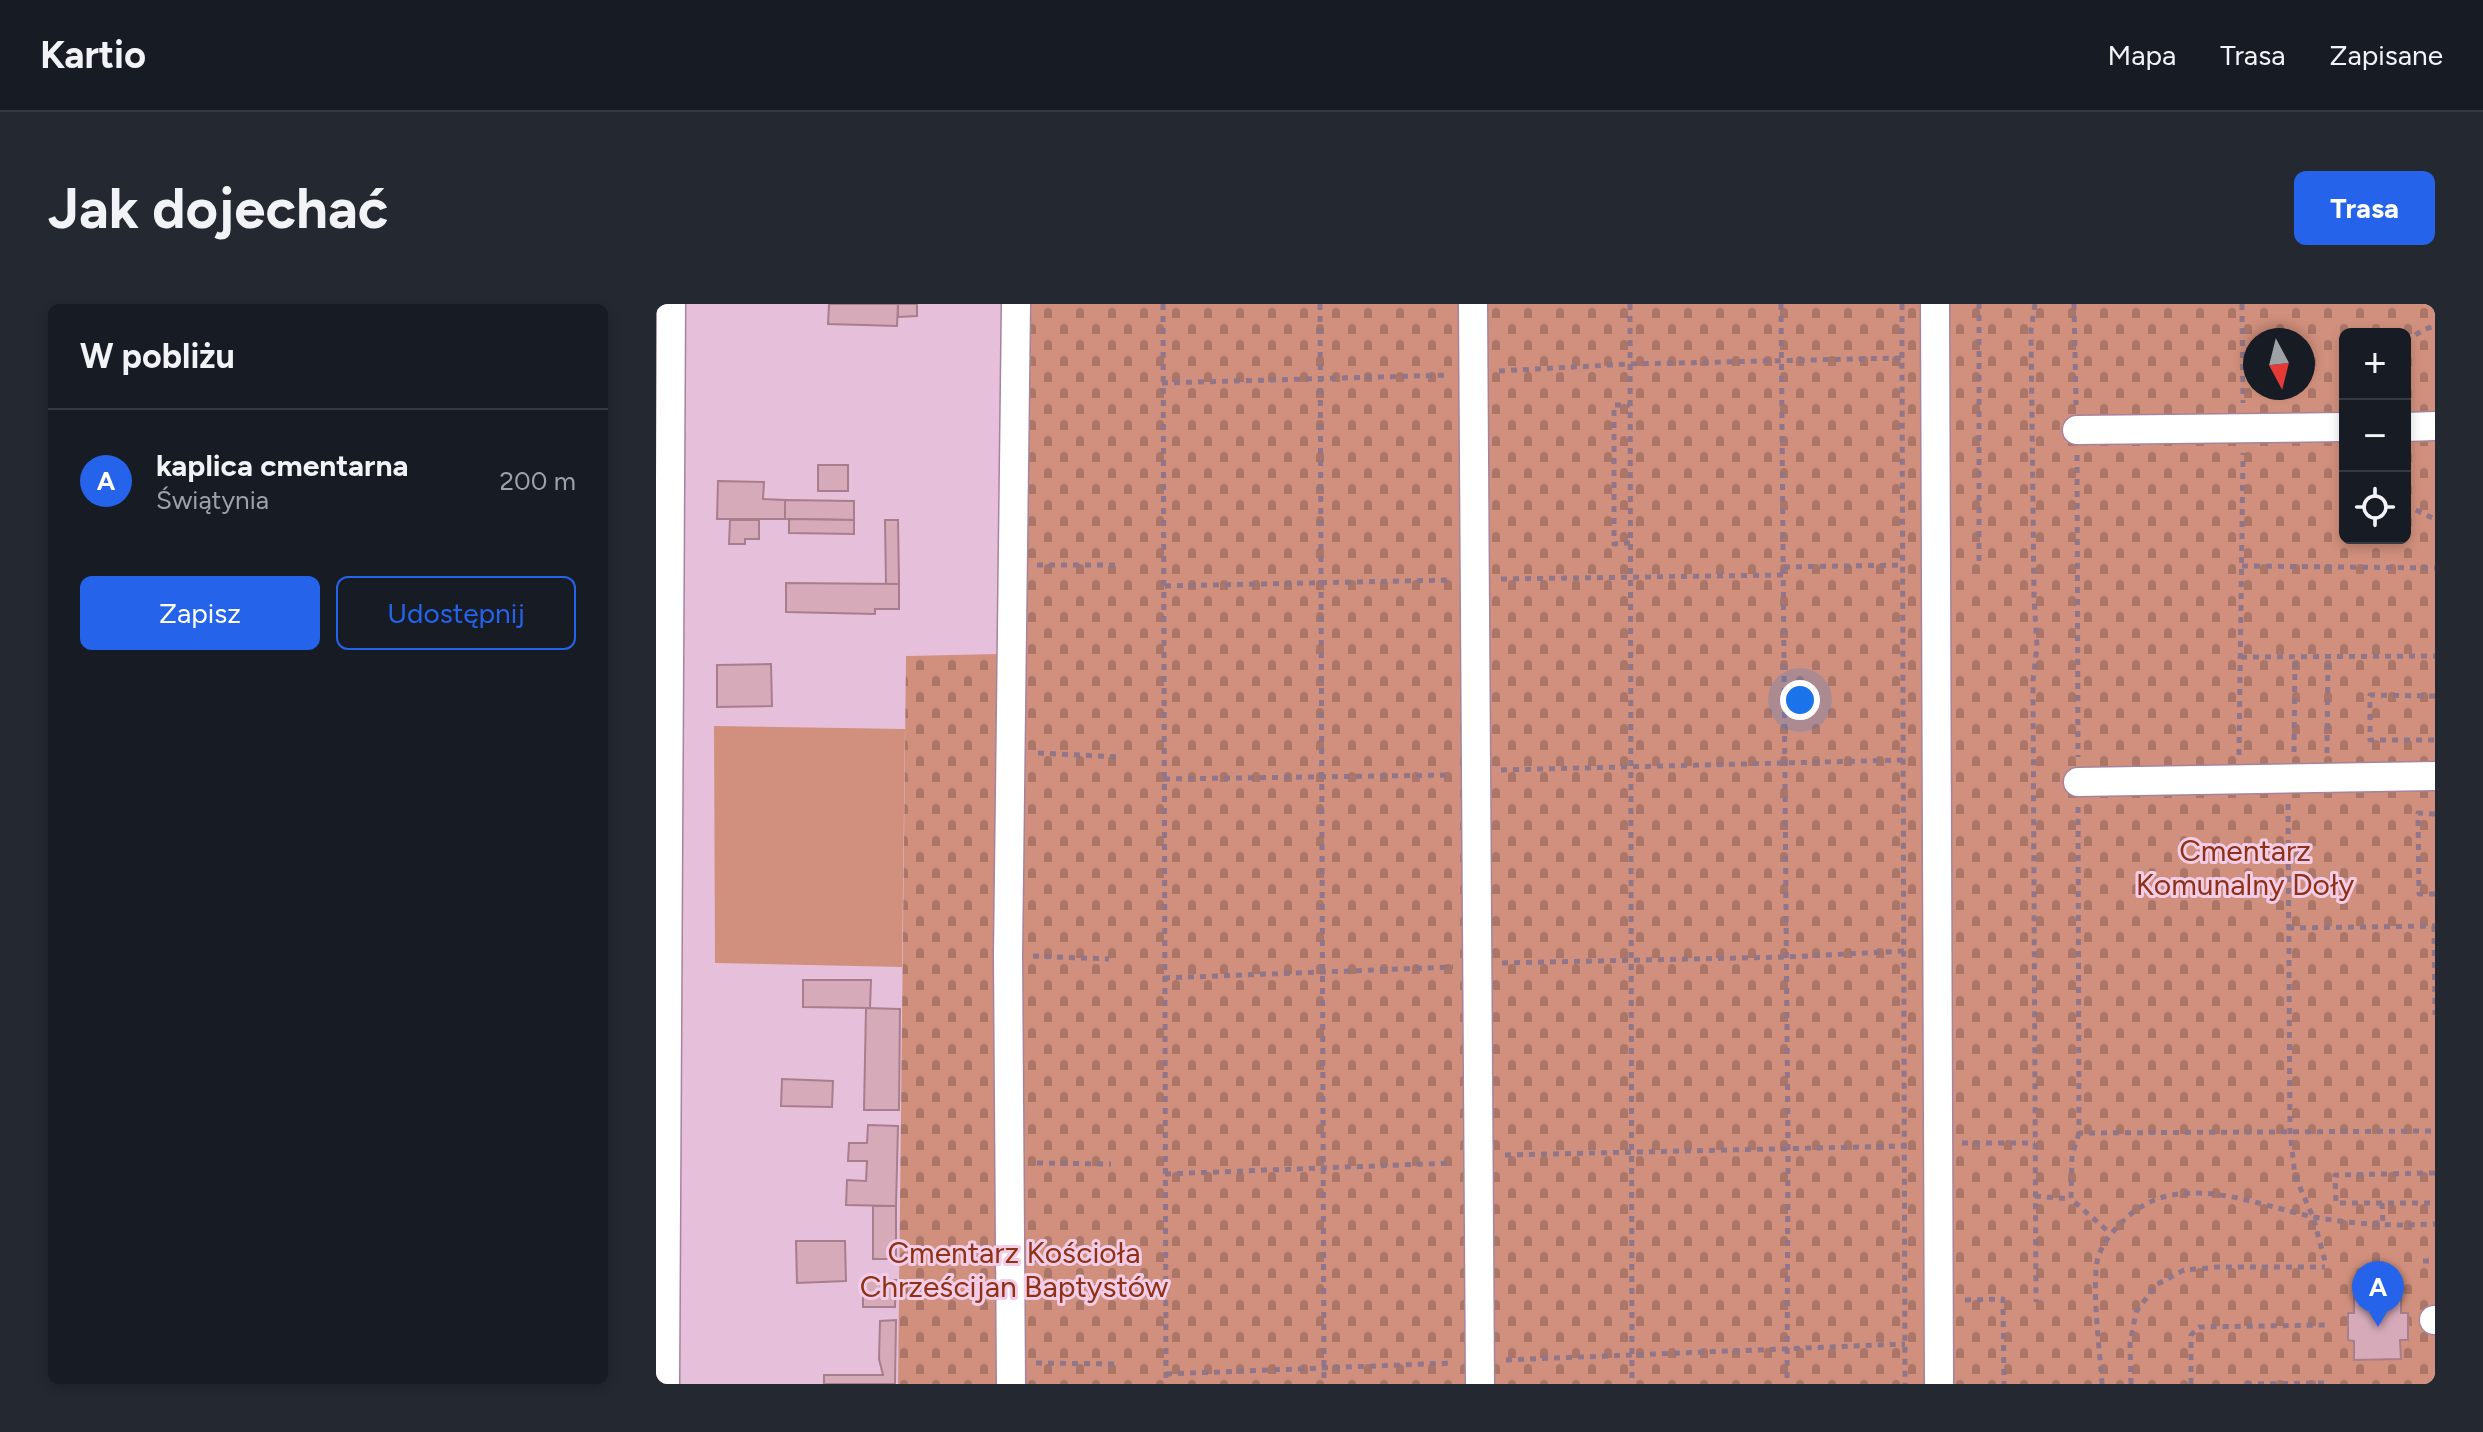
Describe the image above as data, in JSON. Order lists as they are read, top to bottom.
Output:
{
  "parks": ["Cmentarz Komunalny Doły", "Cmentarz Kościoła Chrześcijan Baptystów"],
  "north": "bottom",
  "page": {
    "header": "Kartio",
    "nav": ["Mapa", "Trasa", "Zapisane"],
    "buttons": [
      "Trasa",
      ["Zapisz", "Udostępnij"]
    ],
    "title": "Jak dojechać",
    "heading": "W pobliżu",
    "map_buttons": ["+", "−"],
    "list": [
      {
        "mark": "A",
        "name": "kaplica cmentarna",
        "note": "Świątynia",
        "value": "200 m"
      }
    ],
    "pins": "A"
  }
}
